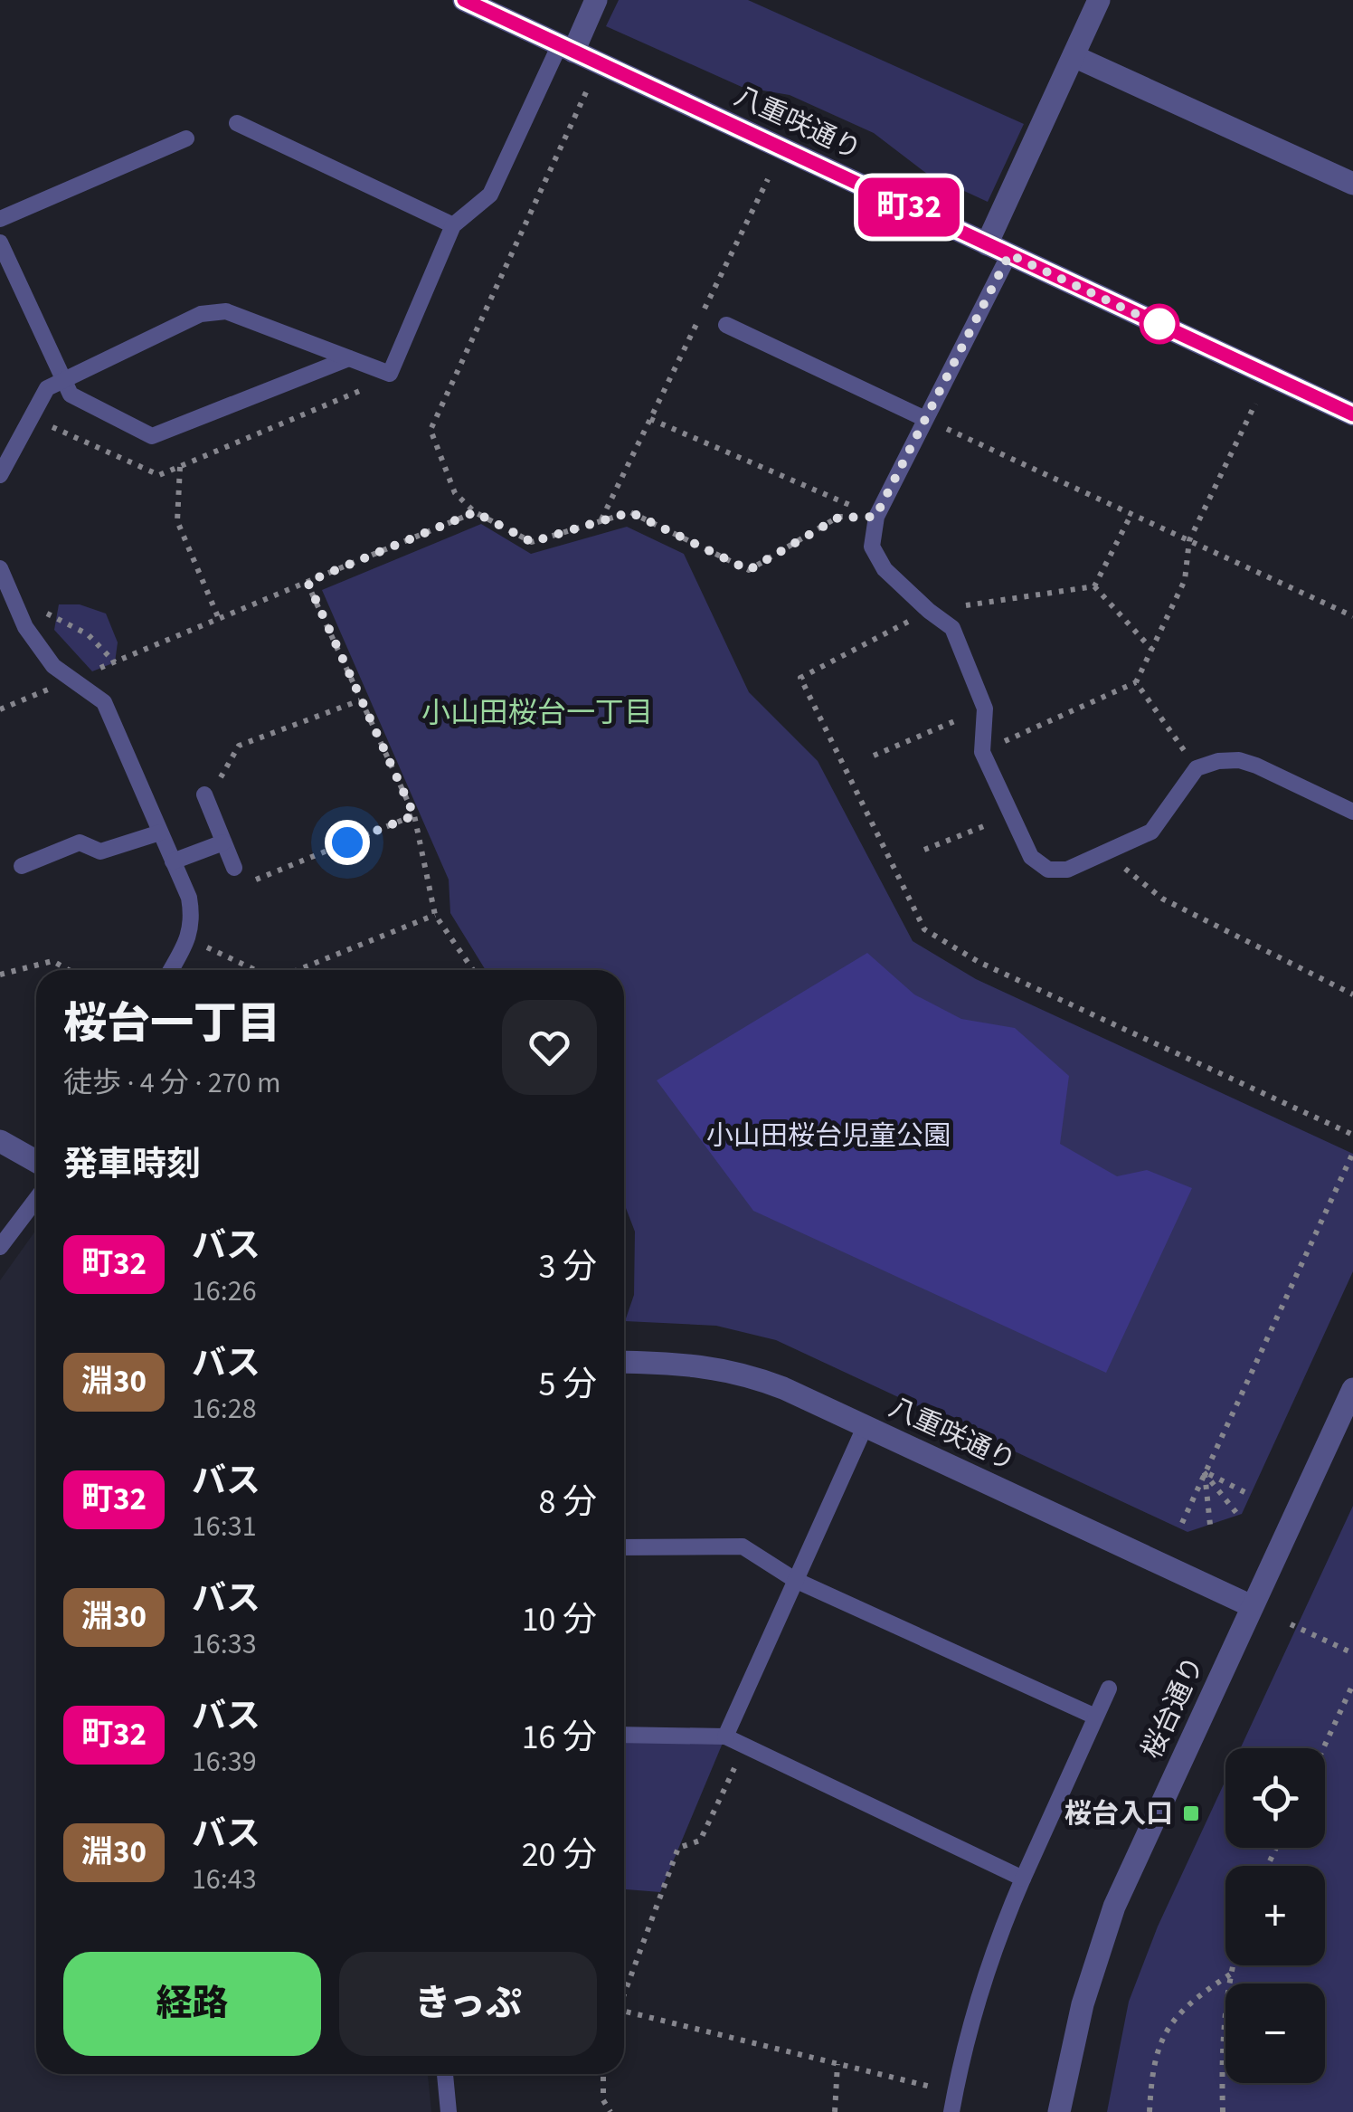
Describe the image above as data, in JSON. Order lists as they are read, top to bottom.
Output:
{
  "streets": {
    "street": ["八重咲通り", "桜台通り"]
  },
  "crossings": [
    ["八重咲通り", "桜台通り"]
  ],
  "districts": ["小山田桜台一丁目"],
  "parks": ["小山田桜台児童公園"],
  "places": {
    "transit": ["桜台入口"]
  },
  "lines": ["bus line 町32"],
  "page": {
    "on_map": "町32",
    "heading": [
      ["桜台一丁目", "徒歩 · 4 分 · 270 m"],
      "発車時刻"
    ],
    "list": [
      {
        "mark": "町32",
        "name": "バス",
        "note": "16:26",
        "value": "3 分"
      },
      {
        "mark": "淵30",
        "name": "バス",
        "note": "16:28",
        "value": "5 分"
      },
      {
        "mark": "町32",
        "name": "バス",
        "note": "16:31",
        "value": "8 分"
      },
      {
        "mark": "淵30",
        "name": "バス",
        "note": "16:33",
        "value": "10 分"
      },
      {
        "mark": "町32",
        "name": "バス",
        "note": "16:39",
        "value": "16 分"
      },
      {
        "mark": "淵30",
        "name": "バス",
        "note": "16:43",
        "value": "20 分"
      }
    ],
    "map_buttons": ["+", "−"],
    "buttons": ["経路", "きっぷ"]
  }
}
